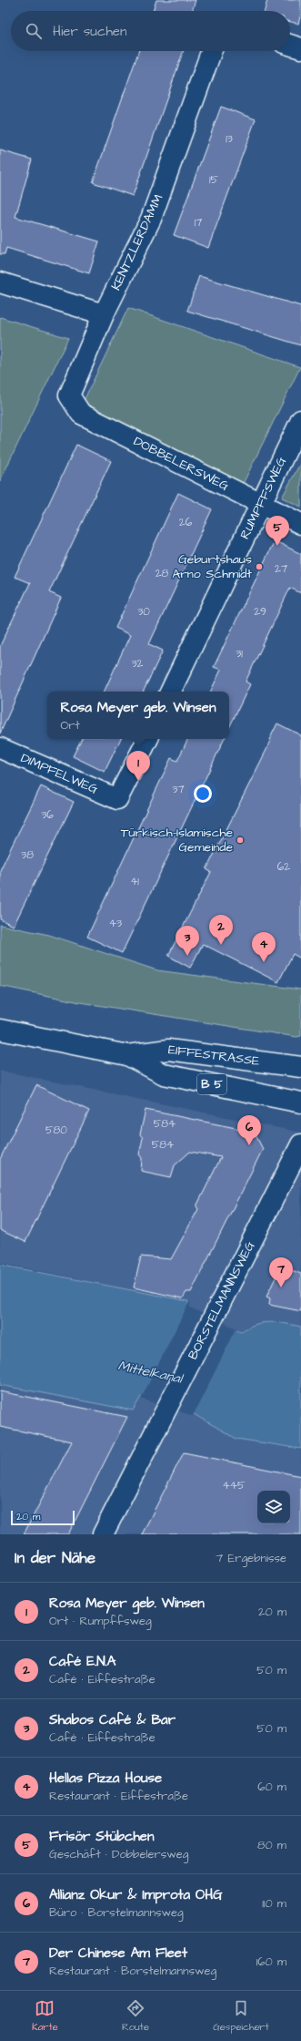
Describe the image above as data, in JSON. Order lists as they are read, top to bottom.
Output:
{
  "streets": {
    "street": [
      "KENTZLERDAMM",
      "DOBBELERSWEG",
      "RUMPFFSWEG",
      "DIMPFELWEG",
      "EIFFESTRASSE",
      "B 5",
      "BORSTELMANNSWEG"
    ]
  },
  "crossings": [
    ["KENTZLERDAMM", "DOBBELERSWEG"],
    ["DOBBELERSWEG", "RUMPFFSWEG"]
  ],
  "water": ["Mittelkanal"],
  "places": ["Geburtshaus Arno Schmidt", "Türkisch-Islamische Gemeinde"],
  "house_numbers": [
    "13",
    "15",
    "17",
    "26",
    "27",
    "28",
    "30",
    "29",
    "31",
    "32",
    "37",
    "36",
    "38",
    "62",
    "41",
    "43",
    "584",
    "580",
    "584",
    "445"
  ],
  "scale_bar": "20 m",
  "page": {
    "search": "Hier suchen",
    "pins": [
      "5",
      "1",
      "2",
      "3",
      "4",
      "6",
      "7"
    ],
    "popup": ["Rosa Meyer geb. Winsen", "Ort"],
    "scale": "20 m",
    "heading": ["In der Nähe", "7 Ergebnisse"],
    "list": [
      {
        "mark": "1",
        "name": "Rosa Meyer geb. Winsen",
        "note": "Ort · Rumpffsweg",
        "value": "20 m"
      },
      {
        "mark": "2",
        "name": "Café E.N.A",
        "note": "Café · Eiffestraße",
        "value": "50 m"
      },
      {
        "mark": "3",
        "name": "Shabos Café & Bar",
        "note": "Café · Eiffestraße",
        "value": "50 m"
      },
      {
        "mark": "4",
        "name": "Hellas Pizza House",
        "note": "Restaurant · Eiffestraße",
        "value": "60 m"
      },
      {
        "mark": "5",
        "name": "Frisör Stübchen",
        "note": "Geschäft · Dobbelersweg",
        "value": "80 m"
      },
      {
        "mark": "6",
        "name": "Allianz Okur & Improta OHG",
        "note": "Büro · Borstelmannsweg",
        "value": "110 m"
      },
      {
        "mark": "7",
        "name": "Der Chinese Am Fleet",
        "note": "Restaurant · Borstelmannsweg",
        "value": "160 m"
      }
    ],
    "nav": ["Karte", "Route", "Gespeichert"]
  }
}
